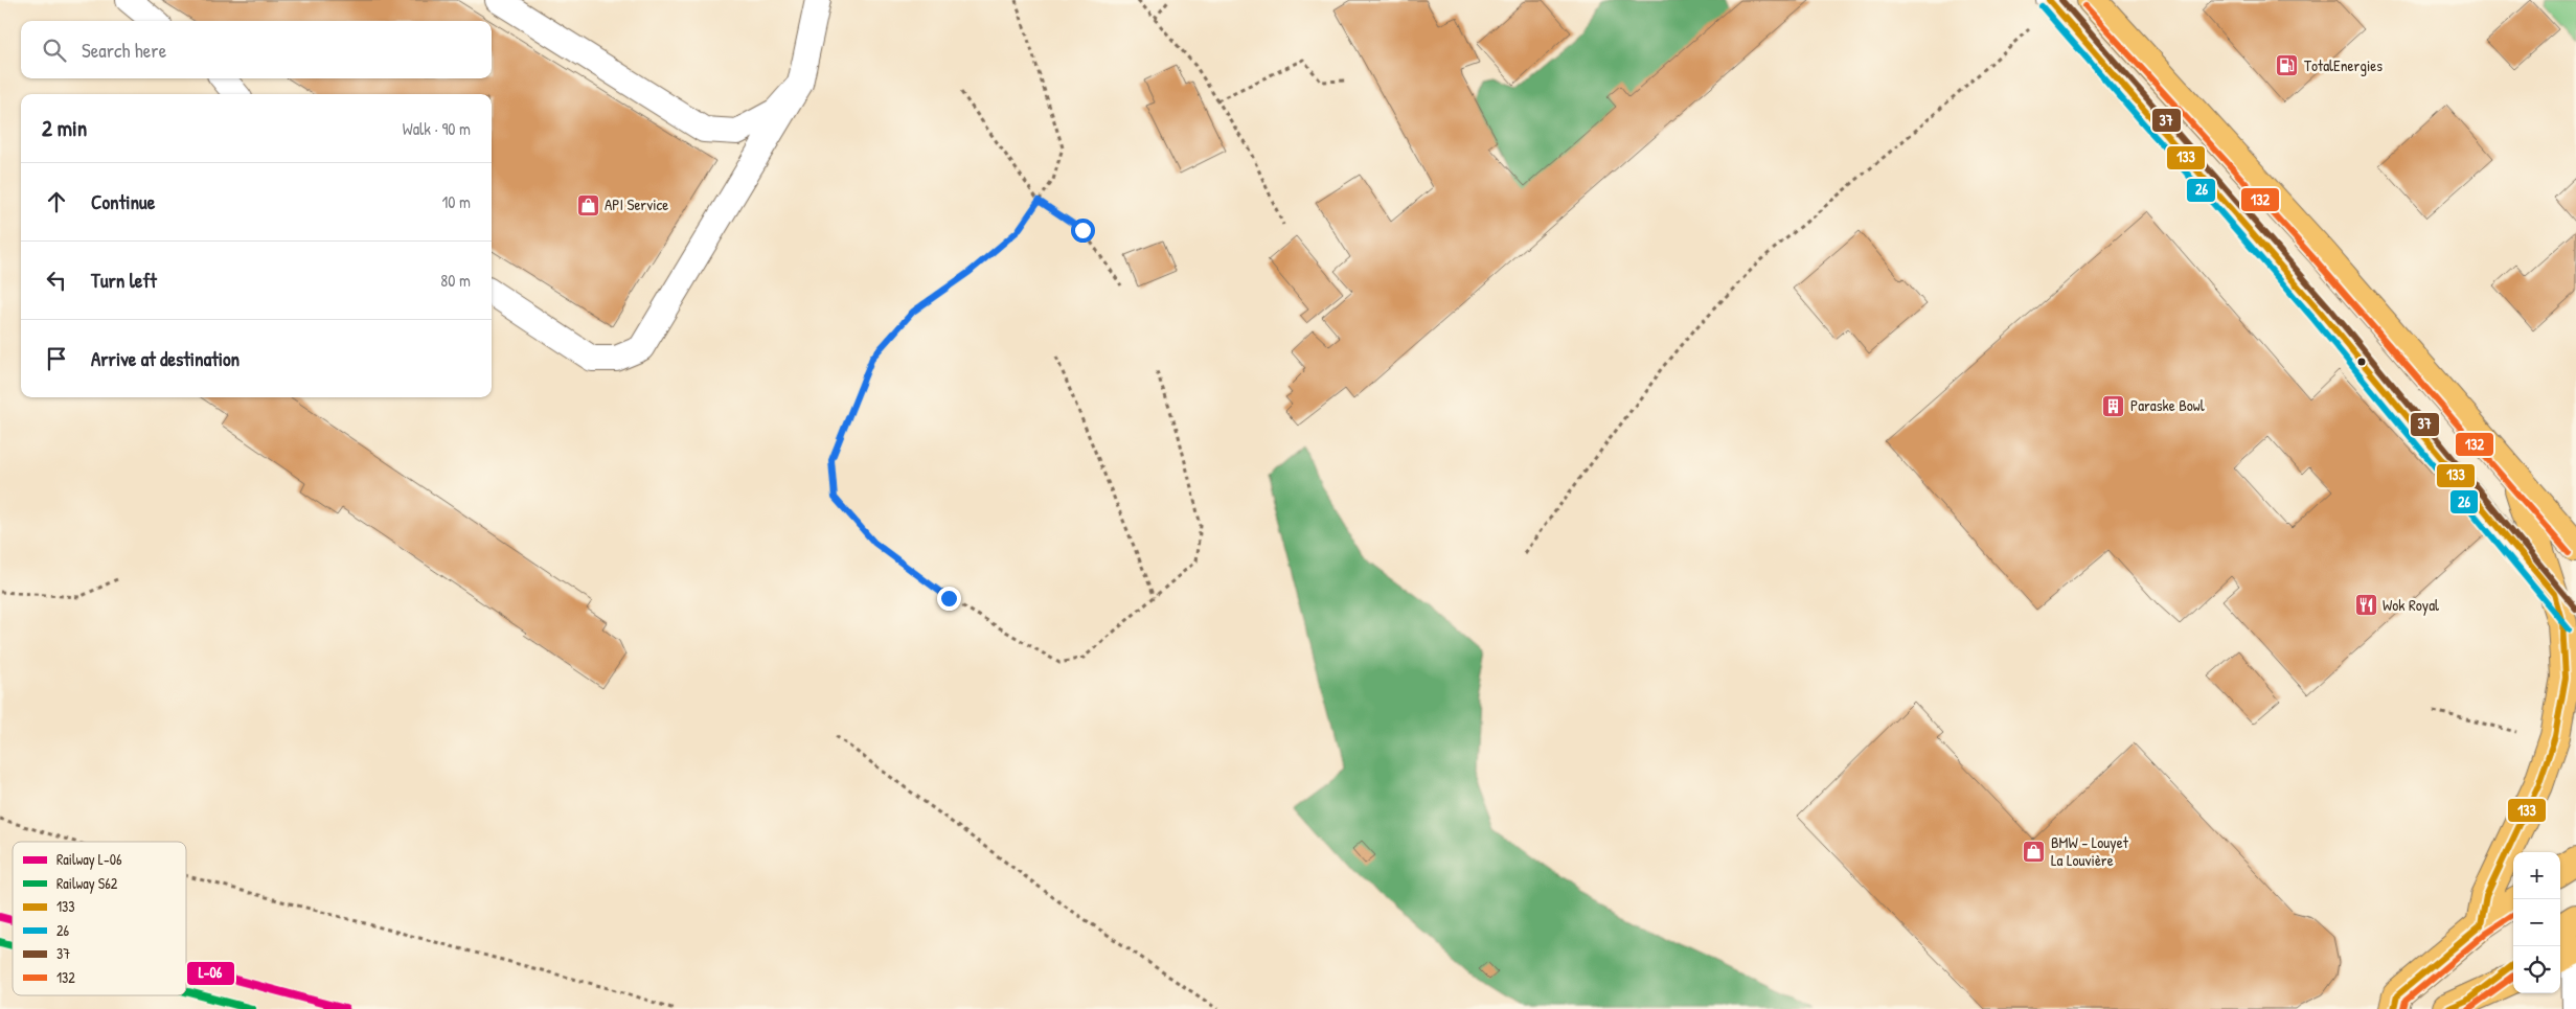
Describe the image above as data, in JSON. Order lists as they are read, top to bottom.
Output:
{
  "places": {
    "fuel station": ["TotalEnergies"],
    "shop": ["API Service", "BMW - Louyet La Louvière"],
    "building": ["Paraske Bowl"],
    "restaurant": ["Wok Royal"]
  },
  "lines": [
    "transit line 133",
    "transit line 37",
    "transit line 26",
    "transit line 132",
    "rail line L-06",
    "rail line S62"
  ],
  "legend": [
    "Railway L-06",
    "Railway S62",
    "133",
    "26",
    "37",
    "132"
  ],
  "page": {
    "search": "Search here",
    "heading": ["2 min", "Walk · 90 m"],
    "list": [
      ["Continue", "10 m"],
      ["Turn left", "80 m"],
      "Arrive at destination"
    ],
    "map_buttons": ["+", "−"]
  }
}
